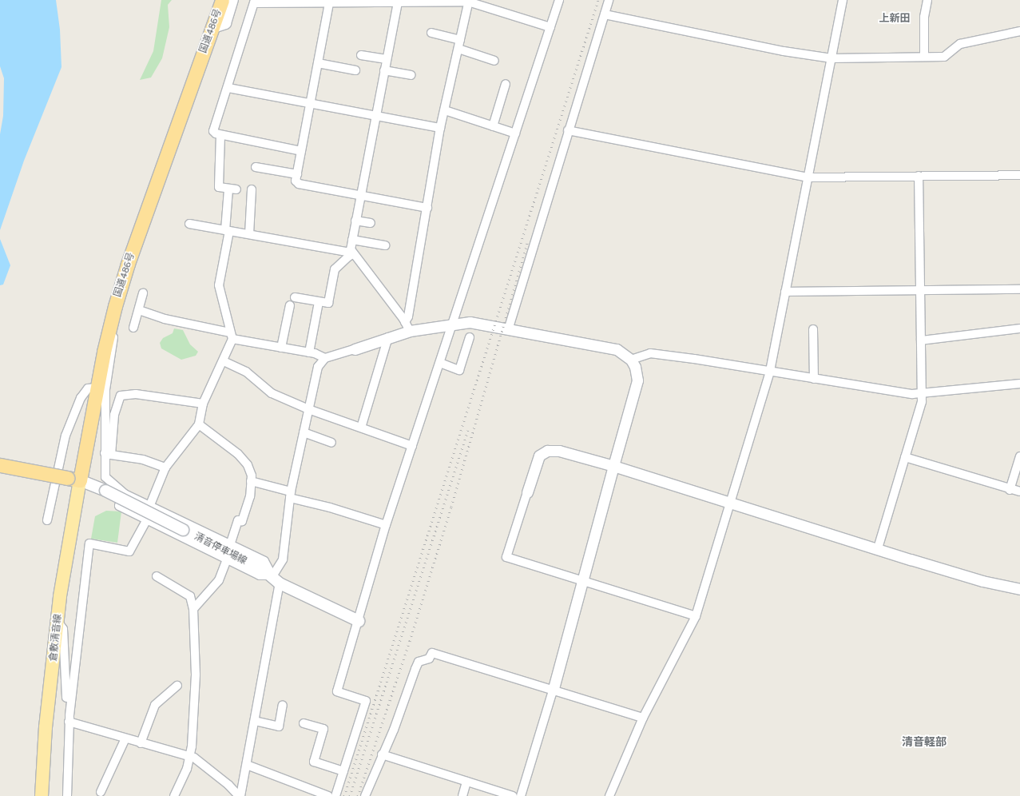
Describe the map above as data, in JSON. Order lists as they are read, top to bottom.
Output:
{
  "streets": {
    "highway": ["国道486号"],
    "main road": ["清音停車場線", "倉敷清音線"]
  },
  "crossings": [
    ["国道486号", "清音停車場線"],
    ["国道486号", "倉敷清音線"],
    ["清音停車場線", "倉敷清音線"]
  ],
  "districts": ["上新田", "清音軽部"]
}
